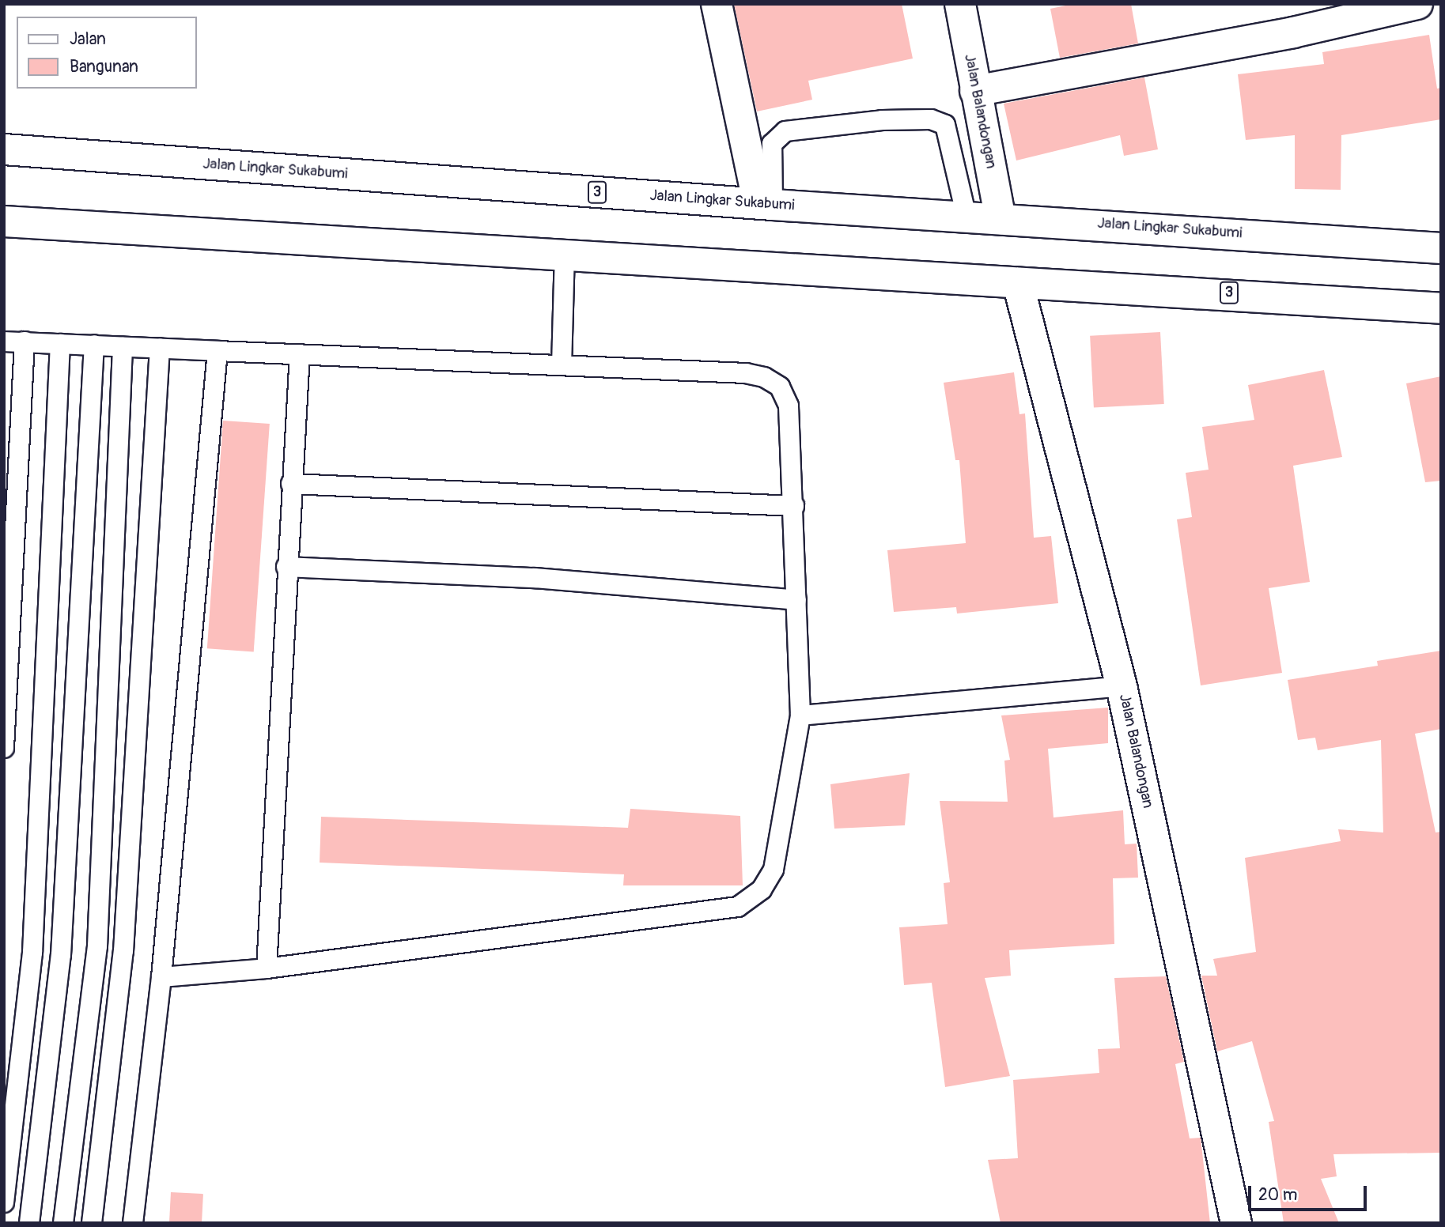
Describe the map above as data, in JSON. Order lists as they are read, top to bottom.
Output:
{
  "streets": {
    "main road": ["Jalan Balandongan", "Jalan Lingkar Sukabumi", "3"]
  },
  "crossings": [
    ["Jalan Balandongan", "Jalan Lingkar Sukabumi"],
    ["Jalan Balandongan", "3"]
  ],
  "legend": ["Jalan", "Bangunan"],
  "scale_bar": "20 m"
}
